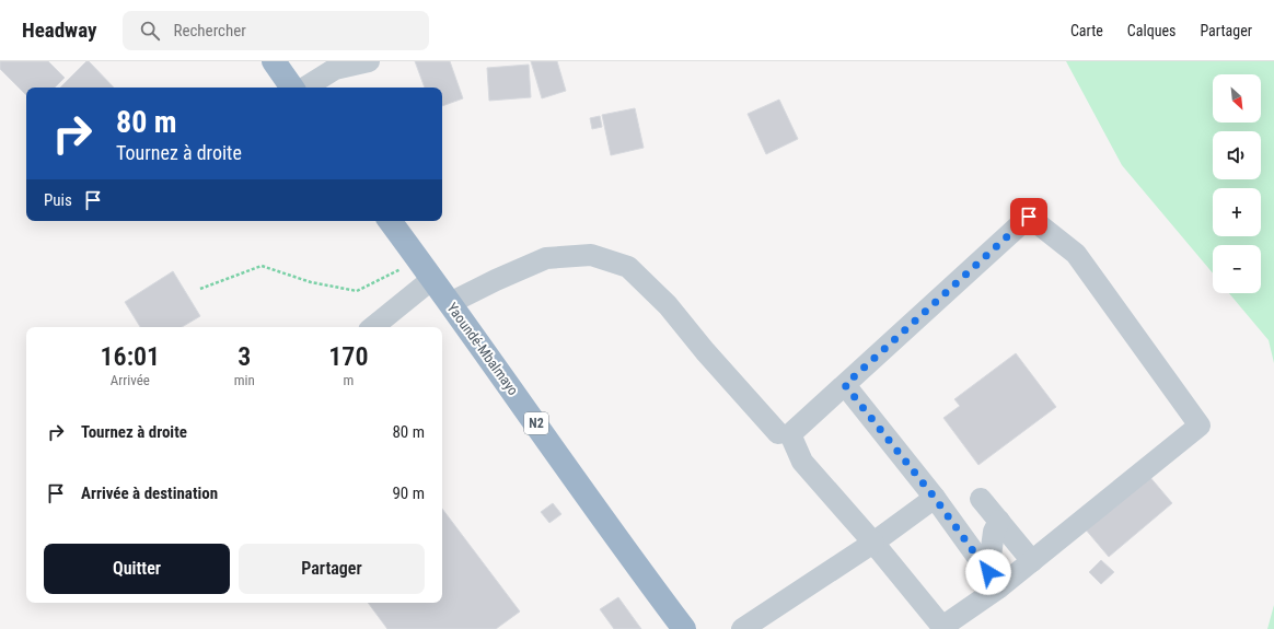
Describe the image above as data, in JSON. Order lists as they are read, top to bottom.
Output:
{
  "streets": {
    "highway": ["Yaoundé-Mbalmayo", "N2"]
  },
  "north": "bottom right",
  "page": {
    "header": "Headway",
    "search": "Rechercher",
    "nav": ["Carte", "Calques", "Partager"],
    "map_buttons": ["+", "−"],
    "turn": ["80 m", "Tournez à droite"],
    "then": "Puis",
    "eta": [
      "16:01",
      "Arrivée",
      "3",
      "min",
      "170",
      "m"
    ],
    "list": [
      {
        "name": "Tournez à droite",
        "value": "80 m"
      },
      {
        "name": "Arrivée à destination",
        "value": "90 m"
      }
    ],
    "buttons": ["Quitter", "Partager"]
  }
}
